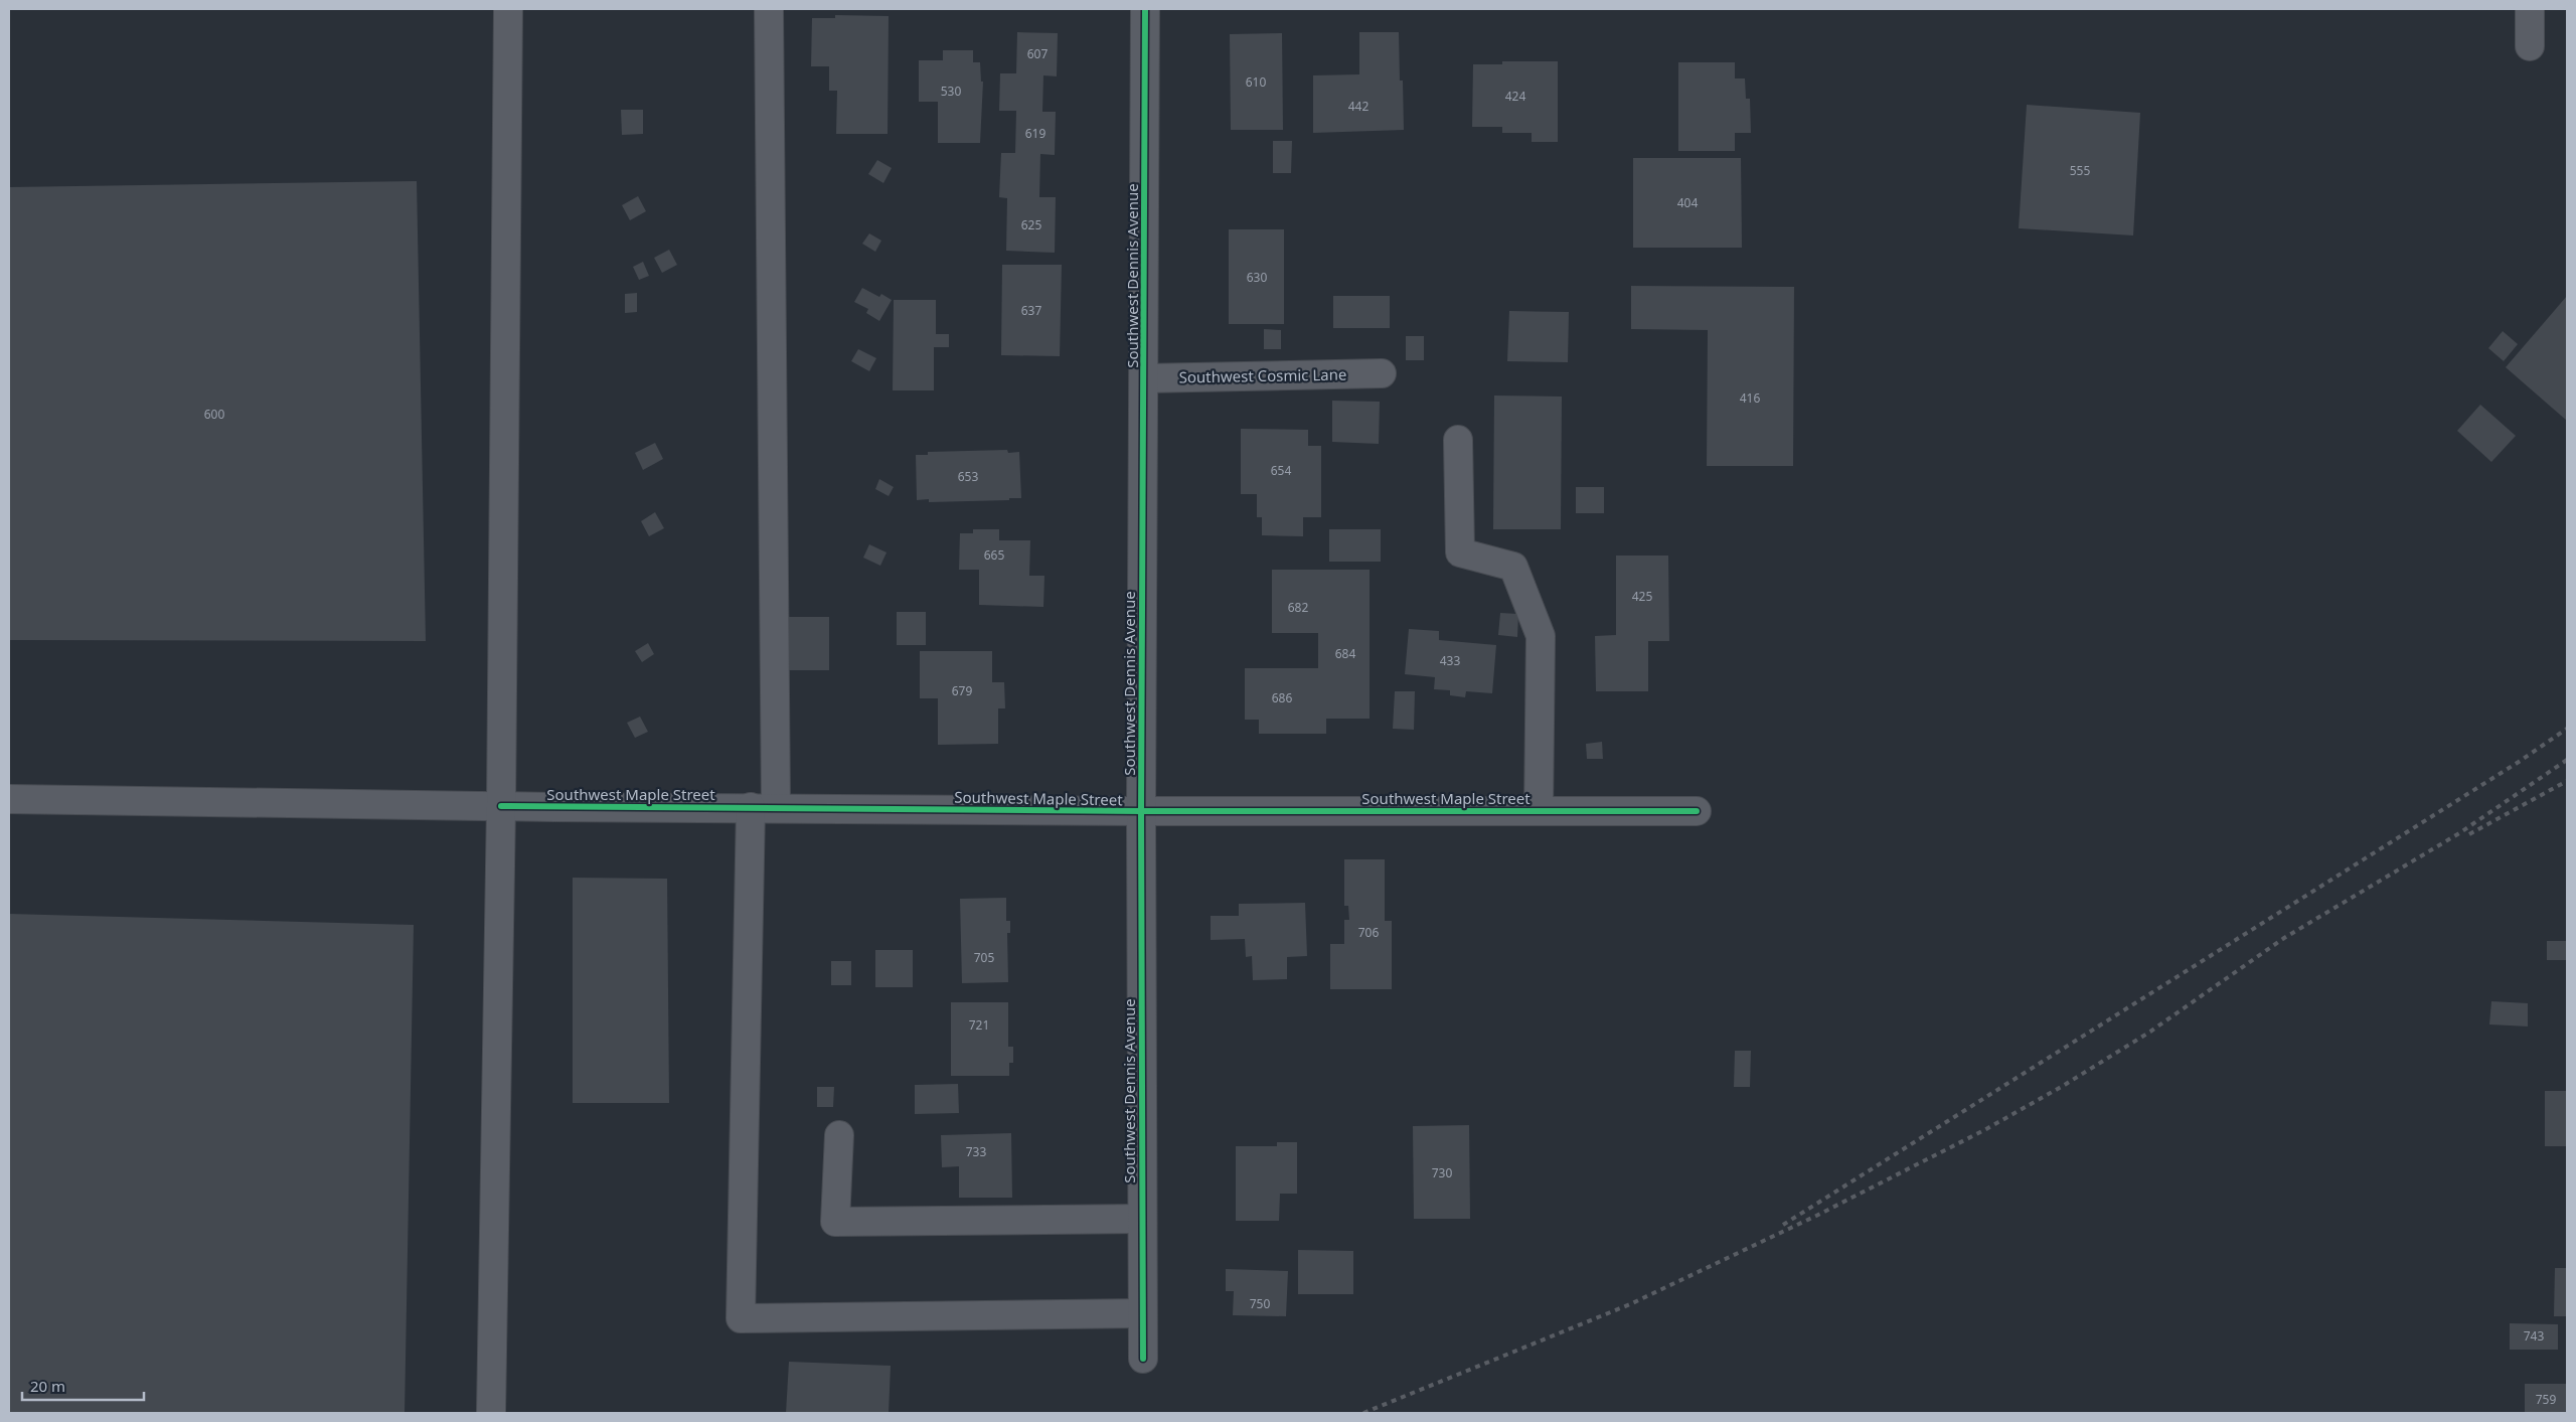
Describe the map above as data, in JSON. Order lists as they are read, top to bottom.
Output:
{
  "streets": {
    "street": ["Southwest Dennis Avenue", "Southwest Cosmic Lane", "Southwest Maple Street"]
  },
  "crossings": [
    ["Southwest Dennis Avenue", "Southwest Cosmic Lane"],
    ["Southwest Dennis Avenue", "Southwest Maple Street"]
  ],
  "house_numbers": [
    "607",
    "610",
    "530",
    "424",
    "442",
    "619",
    "555",
    "404",
    "625",
    "630",
    "637",
    "416",
    "600",
    "654",
    "653",
    "665",
    "425",
    "682",
    "684",
    "433",
    "679",
    "686",
    "706",
    "705",
    "721",
    "733",
    "730",
    "750",
    "743",
    "759"
  ],
  "scale_bar": "20 m"
}
